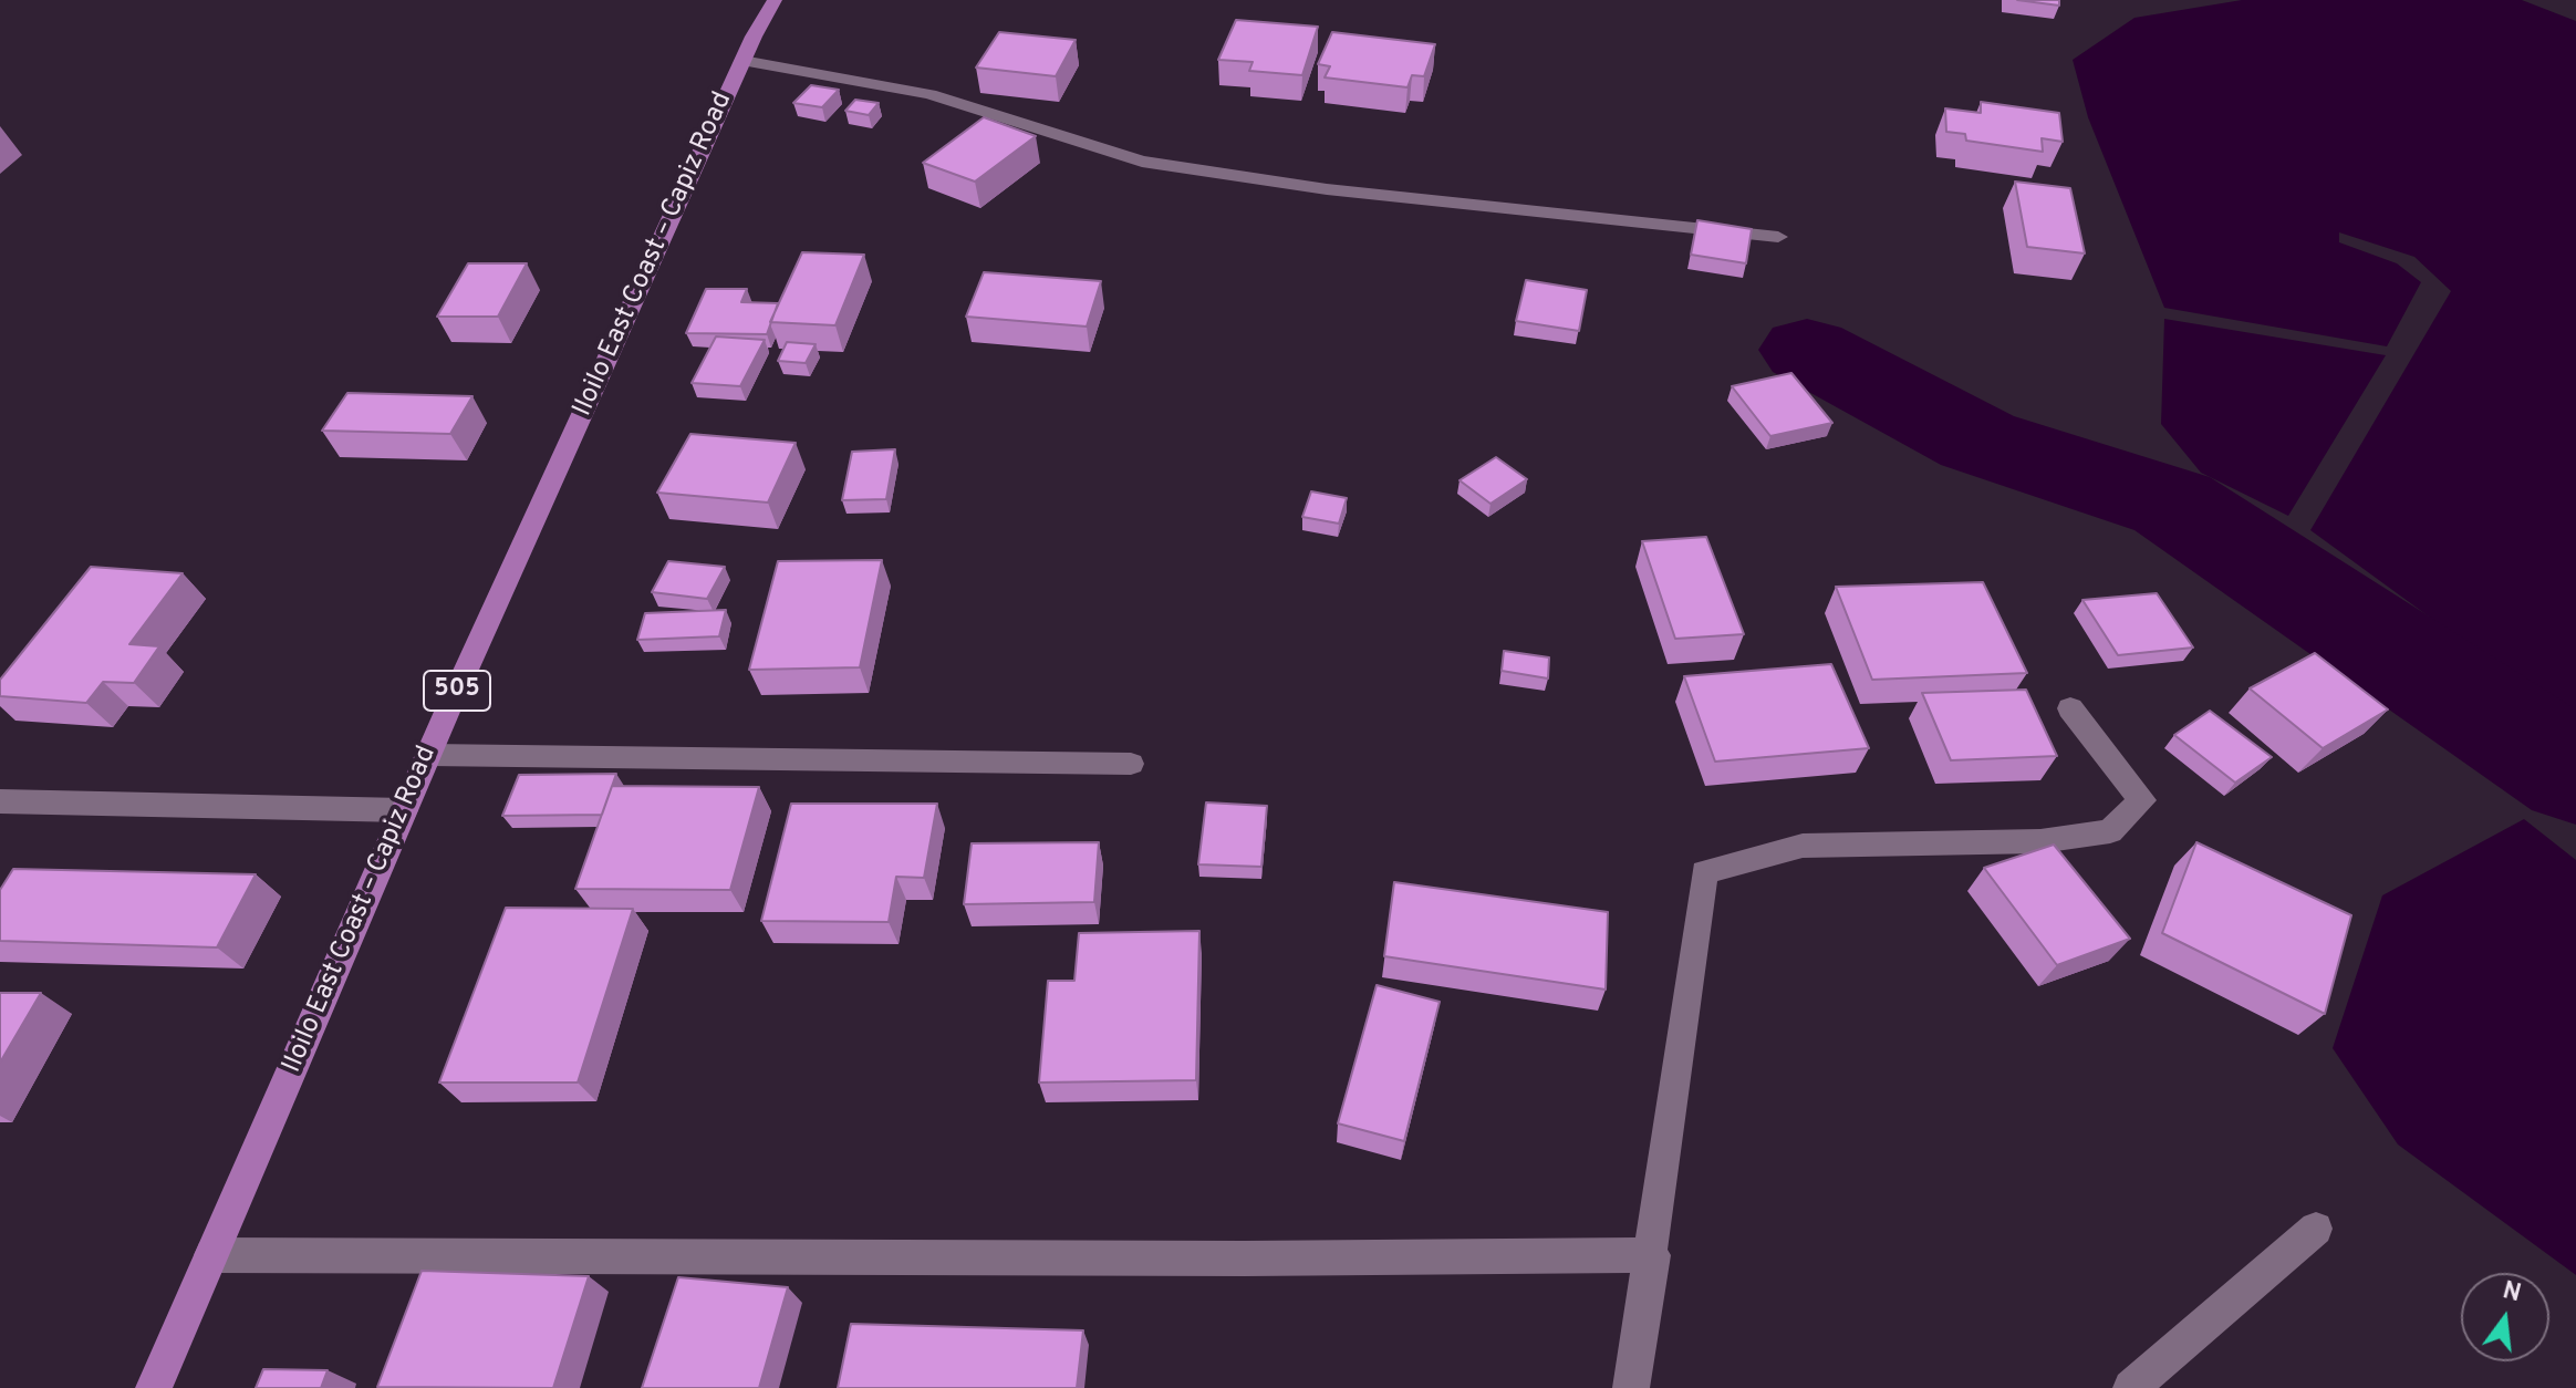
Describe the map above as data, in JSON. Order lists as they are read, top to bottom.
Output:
{
  "streets": {
    "main road": ["Iloilo East Coast – Capiz Road", "505"]
  },
  "north": "top"
}
